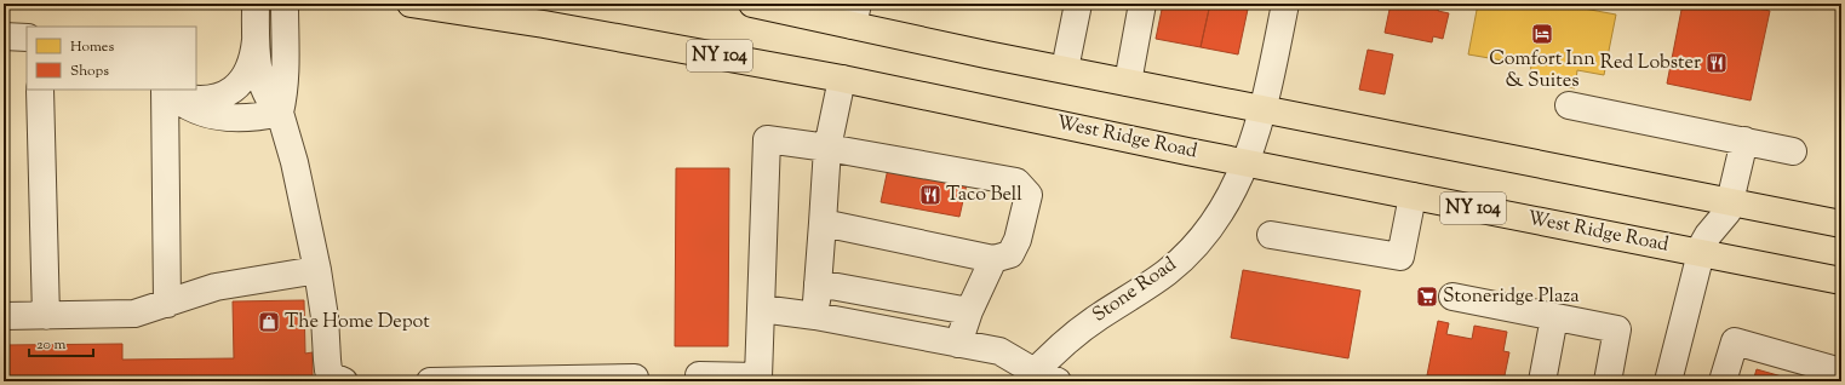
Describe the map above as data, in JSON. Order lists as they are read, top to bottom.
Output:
{
  "streets": {
    "highway": ["NY 104", "West Ridge Road"],
    "street": ["Stone Road"]
  },
  "crossings": [
    ["West Ridge Road", "Stone Road"]
  ],
  "places": {
    "hotel": ["Comfort Inn & Suites"],
    "restaurant": ["Red Lobster", "Taco Bell"],
    "supermarket": ["Stoneridge Plaza"],
    "shop": ["The Home Depot"]
  },
  "legend": ["Homes", "Shops"],
  "scale_bar": "20 m"
}
